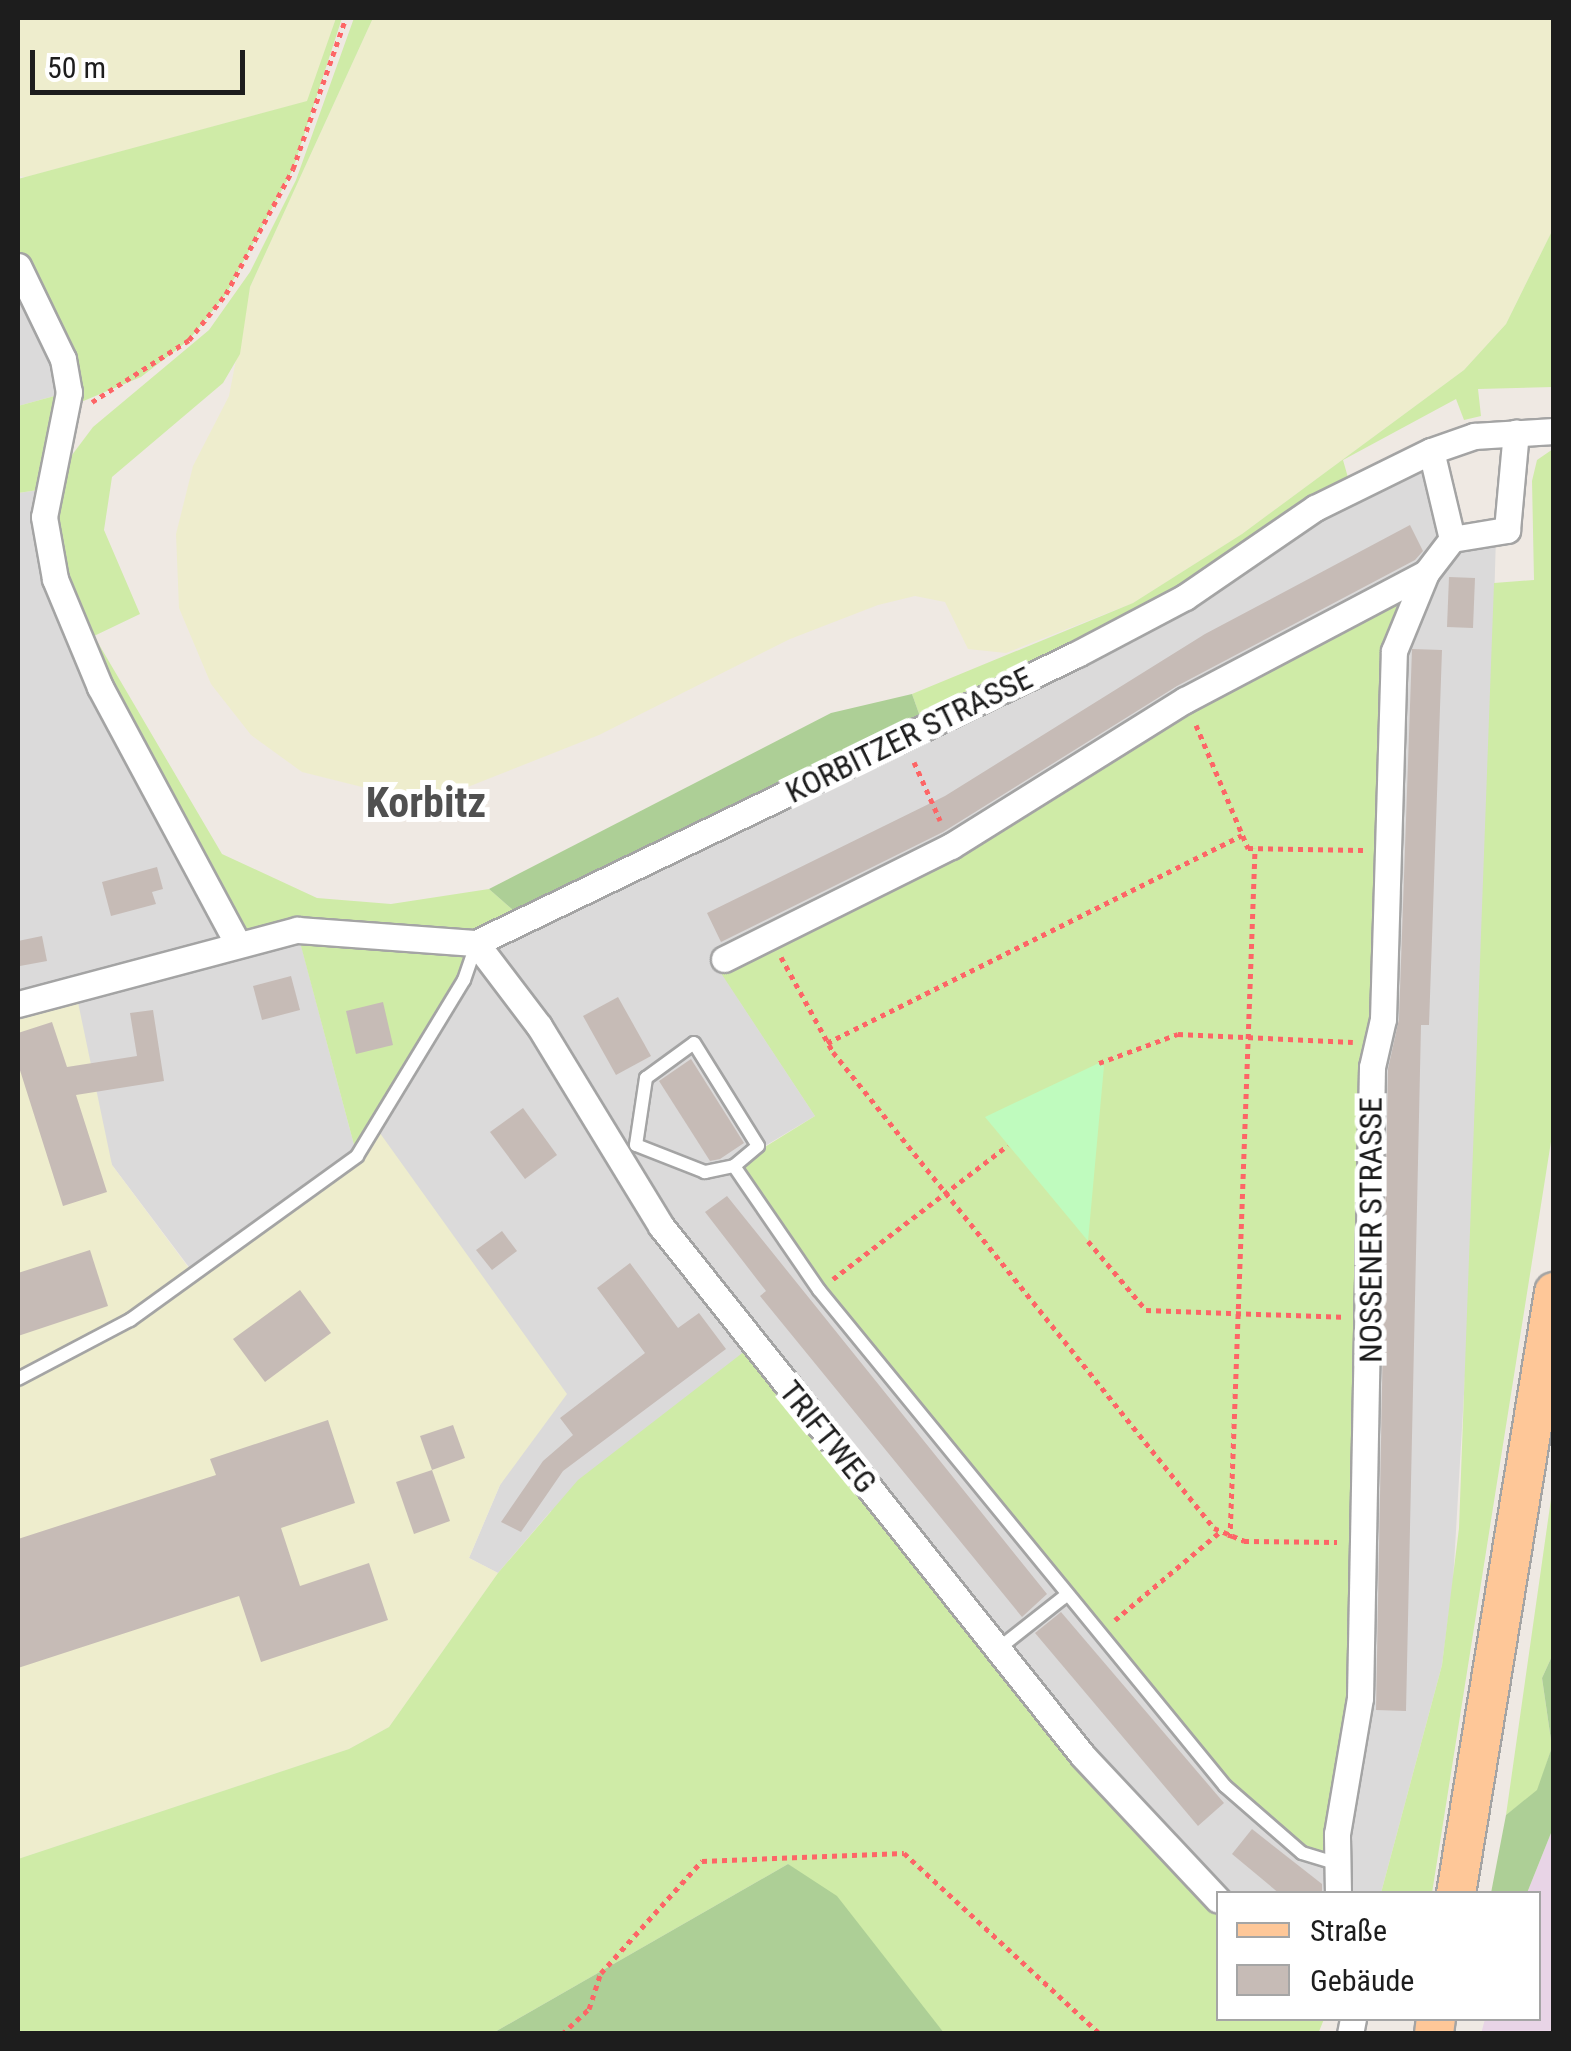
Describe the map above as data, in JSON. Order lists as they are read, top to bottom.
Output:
{
  "streets": {
    "street": ["KORBITZER STRASSE", "NOSSENER STRASSE", "TRIFTWEG"]
  },
  "crossings": [
    ["KORBITZER STRASSE", "TRIFTWEG"]
  ],
  "districts": ["Korbitz"],
  "legend": ["Straße", "Gebäude"],
  "scale_bar": "50 m"
}
